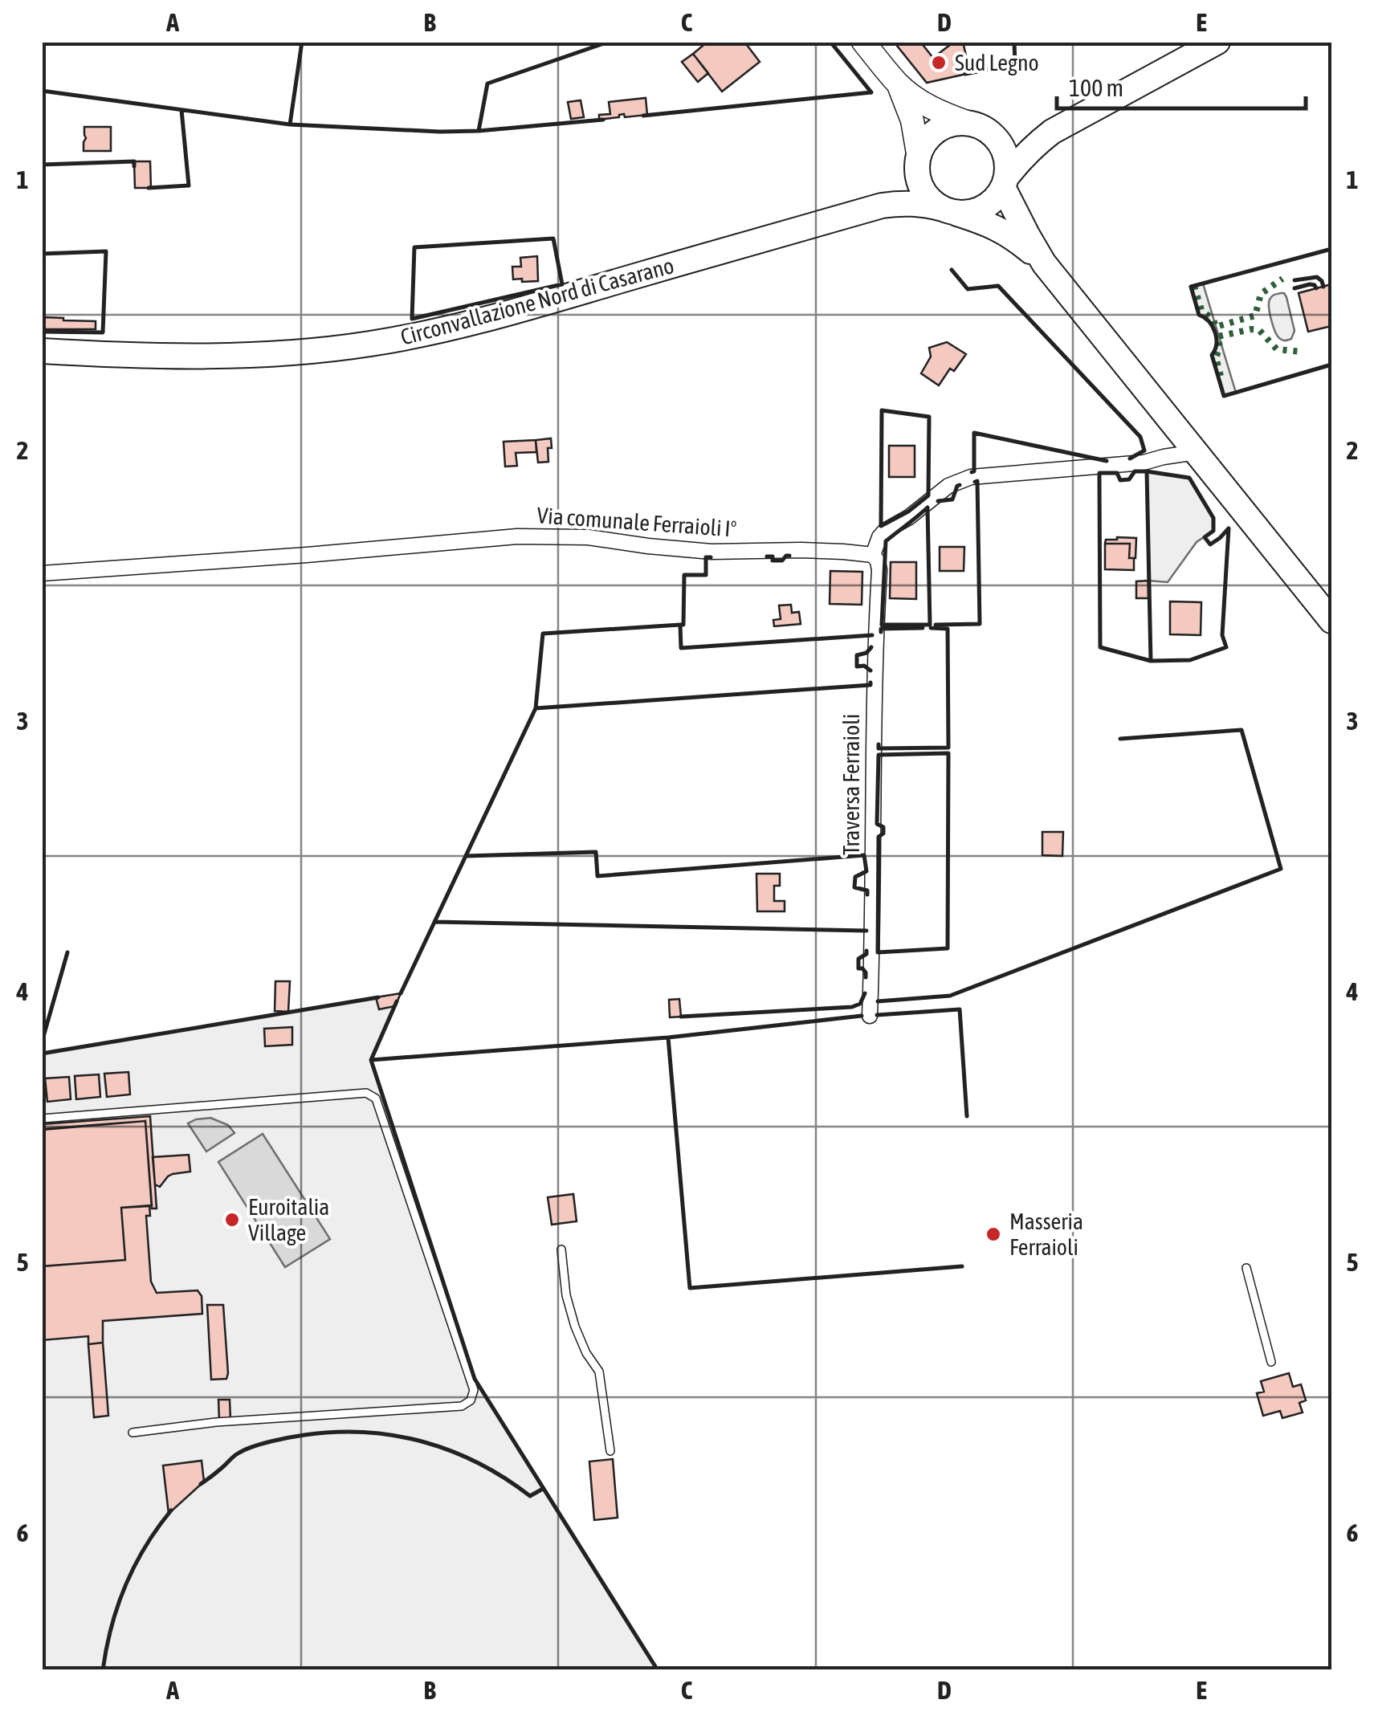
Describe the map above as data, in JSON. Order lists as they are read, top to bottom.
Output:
{
  "streets": {
    "main road": ["Circonvallazione Nord di Casarano"],
    "street": ["Via comunale Ferraioli I°", "Traversa Ferraioli"]
  },
  "crossings": [
    ["Via comunale Ferraioli I°", "Traversa Ferraioli"]
  ],
  "places": ["Sud Legno", "Euroitalia Village", "Masseria Ferraioli"],
  "scale_bar": "100 m",
  "grid": {
    "columns": [
      "A",
      "B",
      "C",
      "D",
      "E"
    ],
    "rows": [
      "1",
      "2",
      "3",
      "4",
      "5",
      "6"
    ]
  }
}
